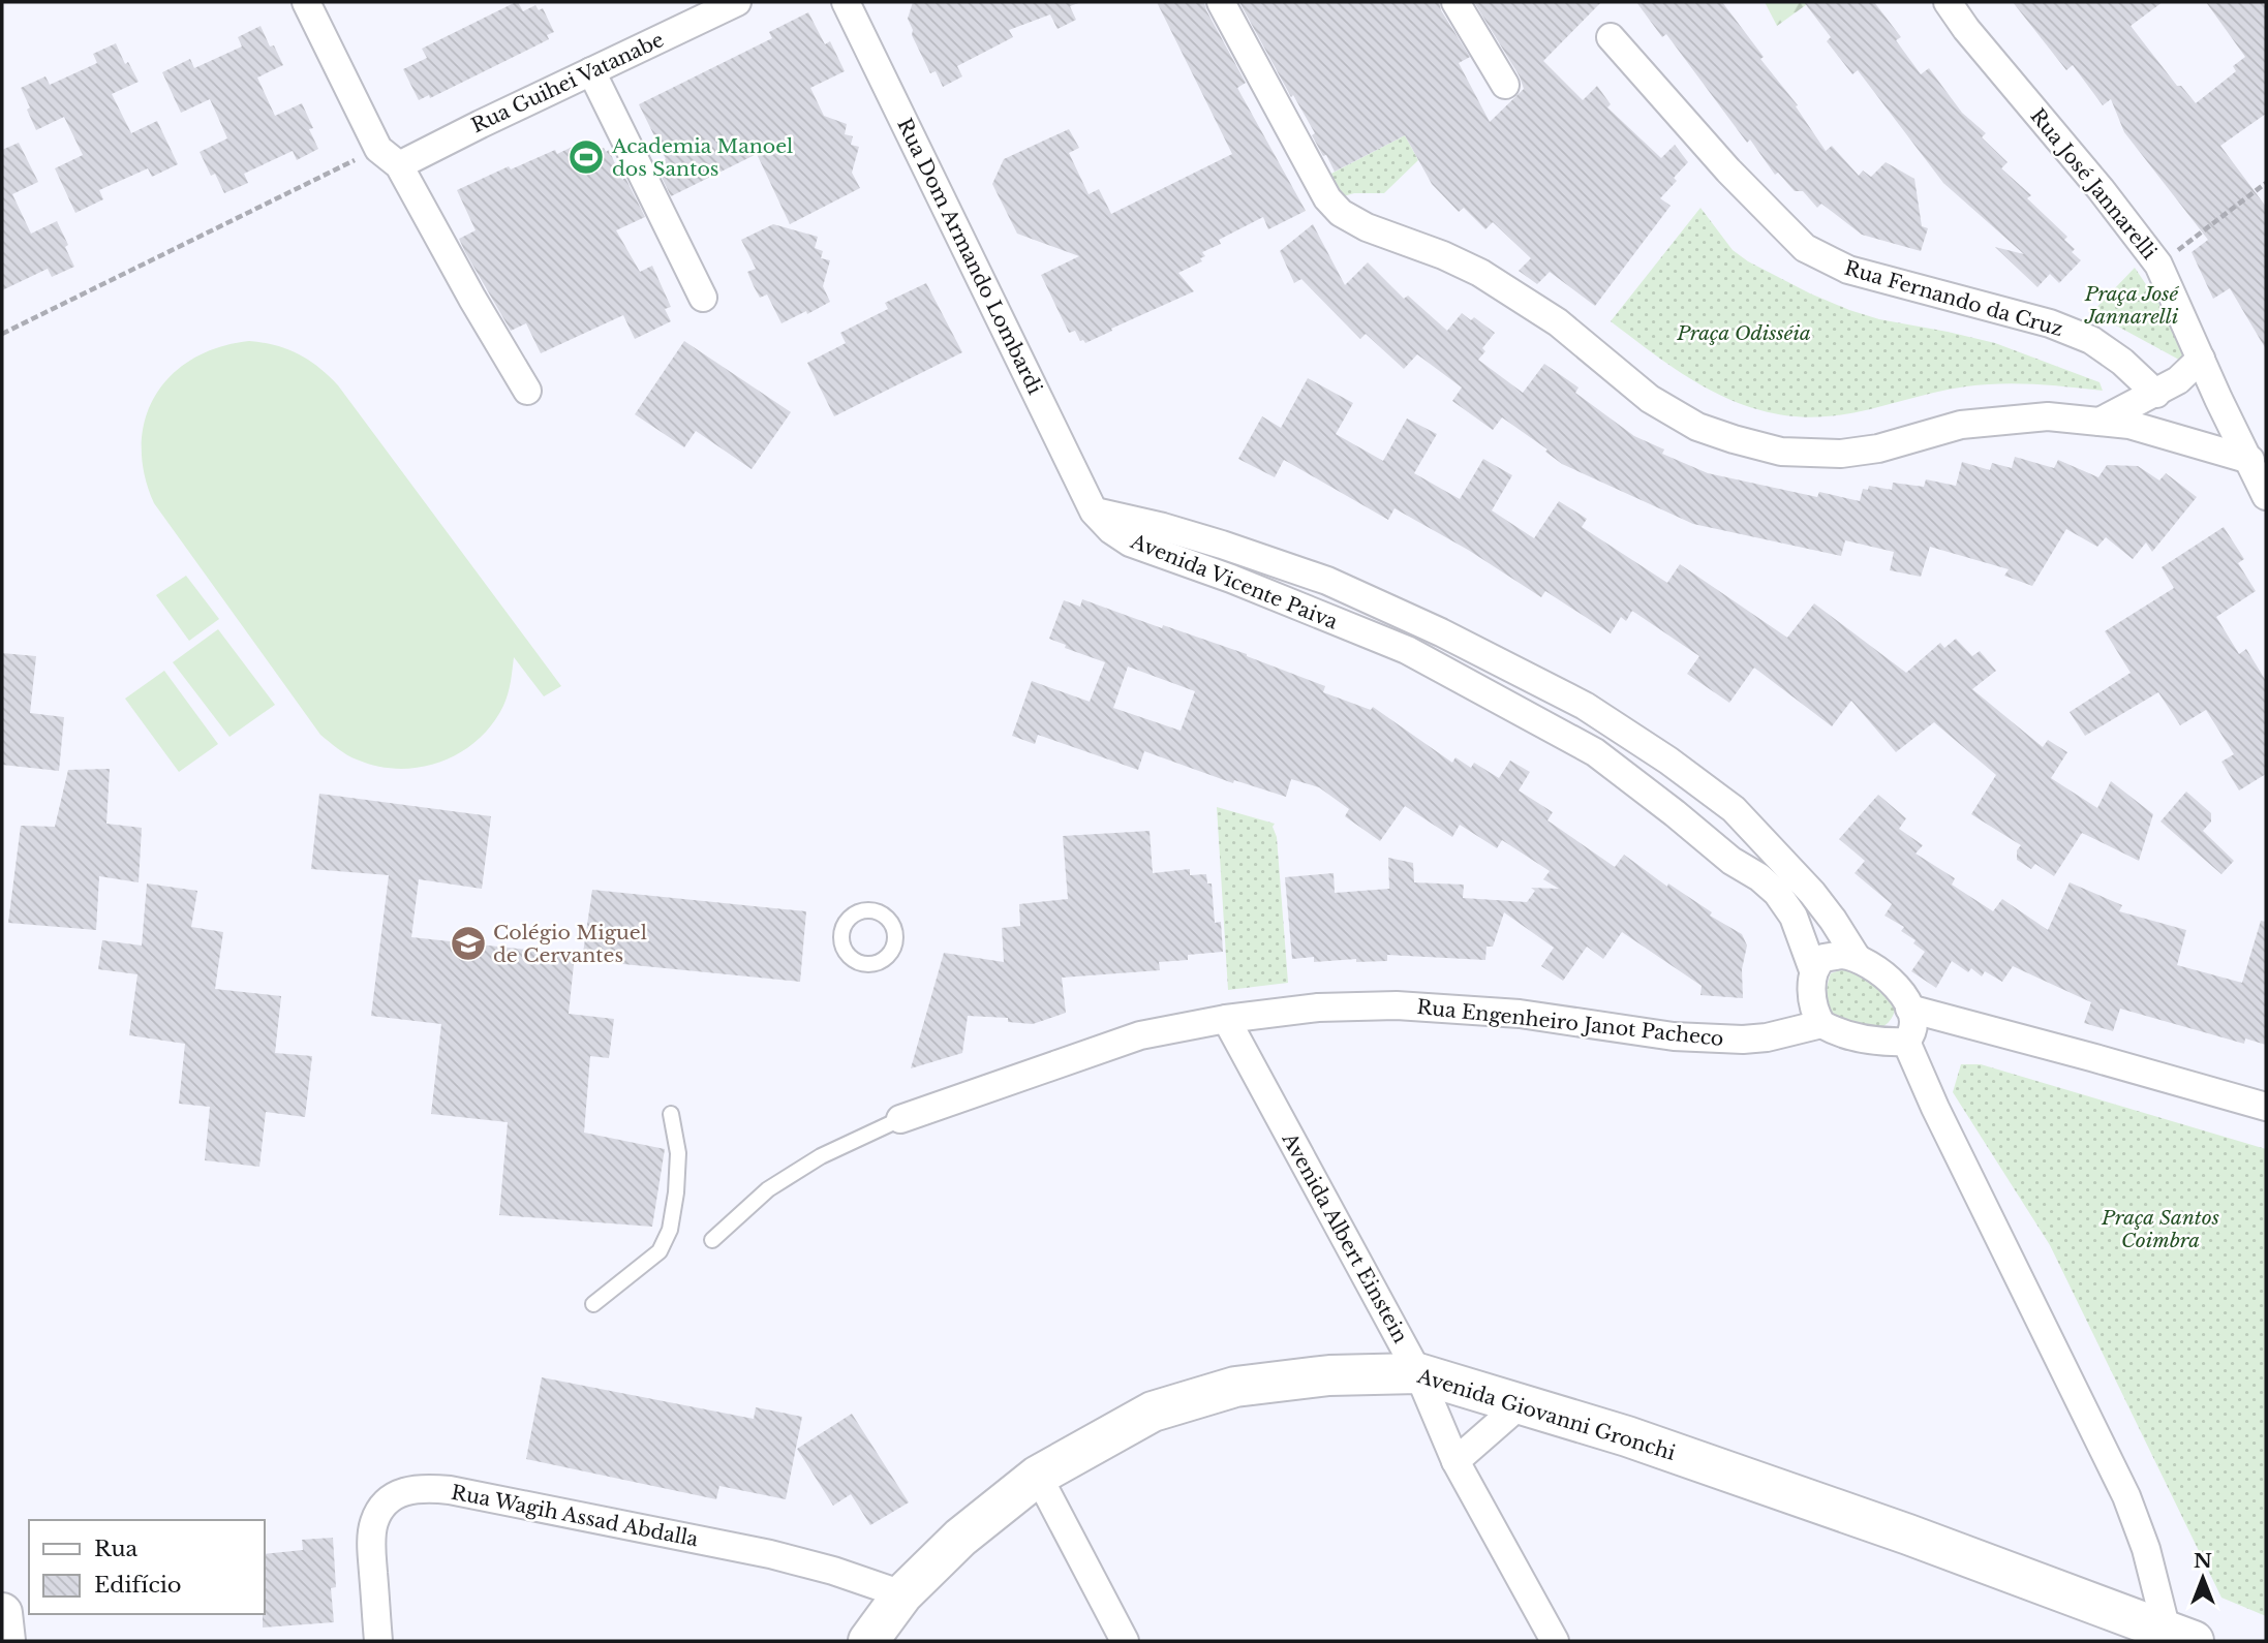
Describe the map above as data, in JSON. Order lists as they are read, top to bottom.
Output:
{
  "streets": {
    "main road": ["Avenida Giovanni Gronchi"],
    "street": [
      "Rua Guihei Vatanabe",
      "Rua José Jannarelli",
      "Rua Dom Armando Lombardi",
      "Rua Fernando da Cruz",
      "Avenida Vicente Paiva",
      "Rua Engenheiro Janot Pacheco",
      "Avenida Albert Einstein",
      "Rua Wagih Assad Abdalla"
    ]
  },
  "crossings": [
    ["Rua Dom Armando Lombardi", "Avenida Vicente Paiva"],
    ["Avenida Vicente Paiva", "Rua Engenheiro Janot Pacheco"],
    ["Rua Engenheiro Janot Pacheco", "Avenida Albert Einstein"],
    ["Avenida Albert Einstein", "Avenida Giovanni Gronchi"],
    ["Avenida Giovanni Gronchi", "Rua Wagih Assad Abdalla"]
  ],
  "parks": ["Praça José Jannarelli", "Praça Odisséia", "Praça Santos Coimbra"],
  "places": {
    "sports": ["Academia Manoel dos Santos"],
    "school or university": ["Colégio Miguel de Cervantes"]
  },
  "legend": ["Rua", "Edifício"],
  "north": "top"
}
